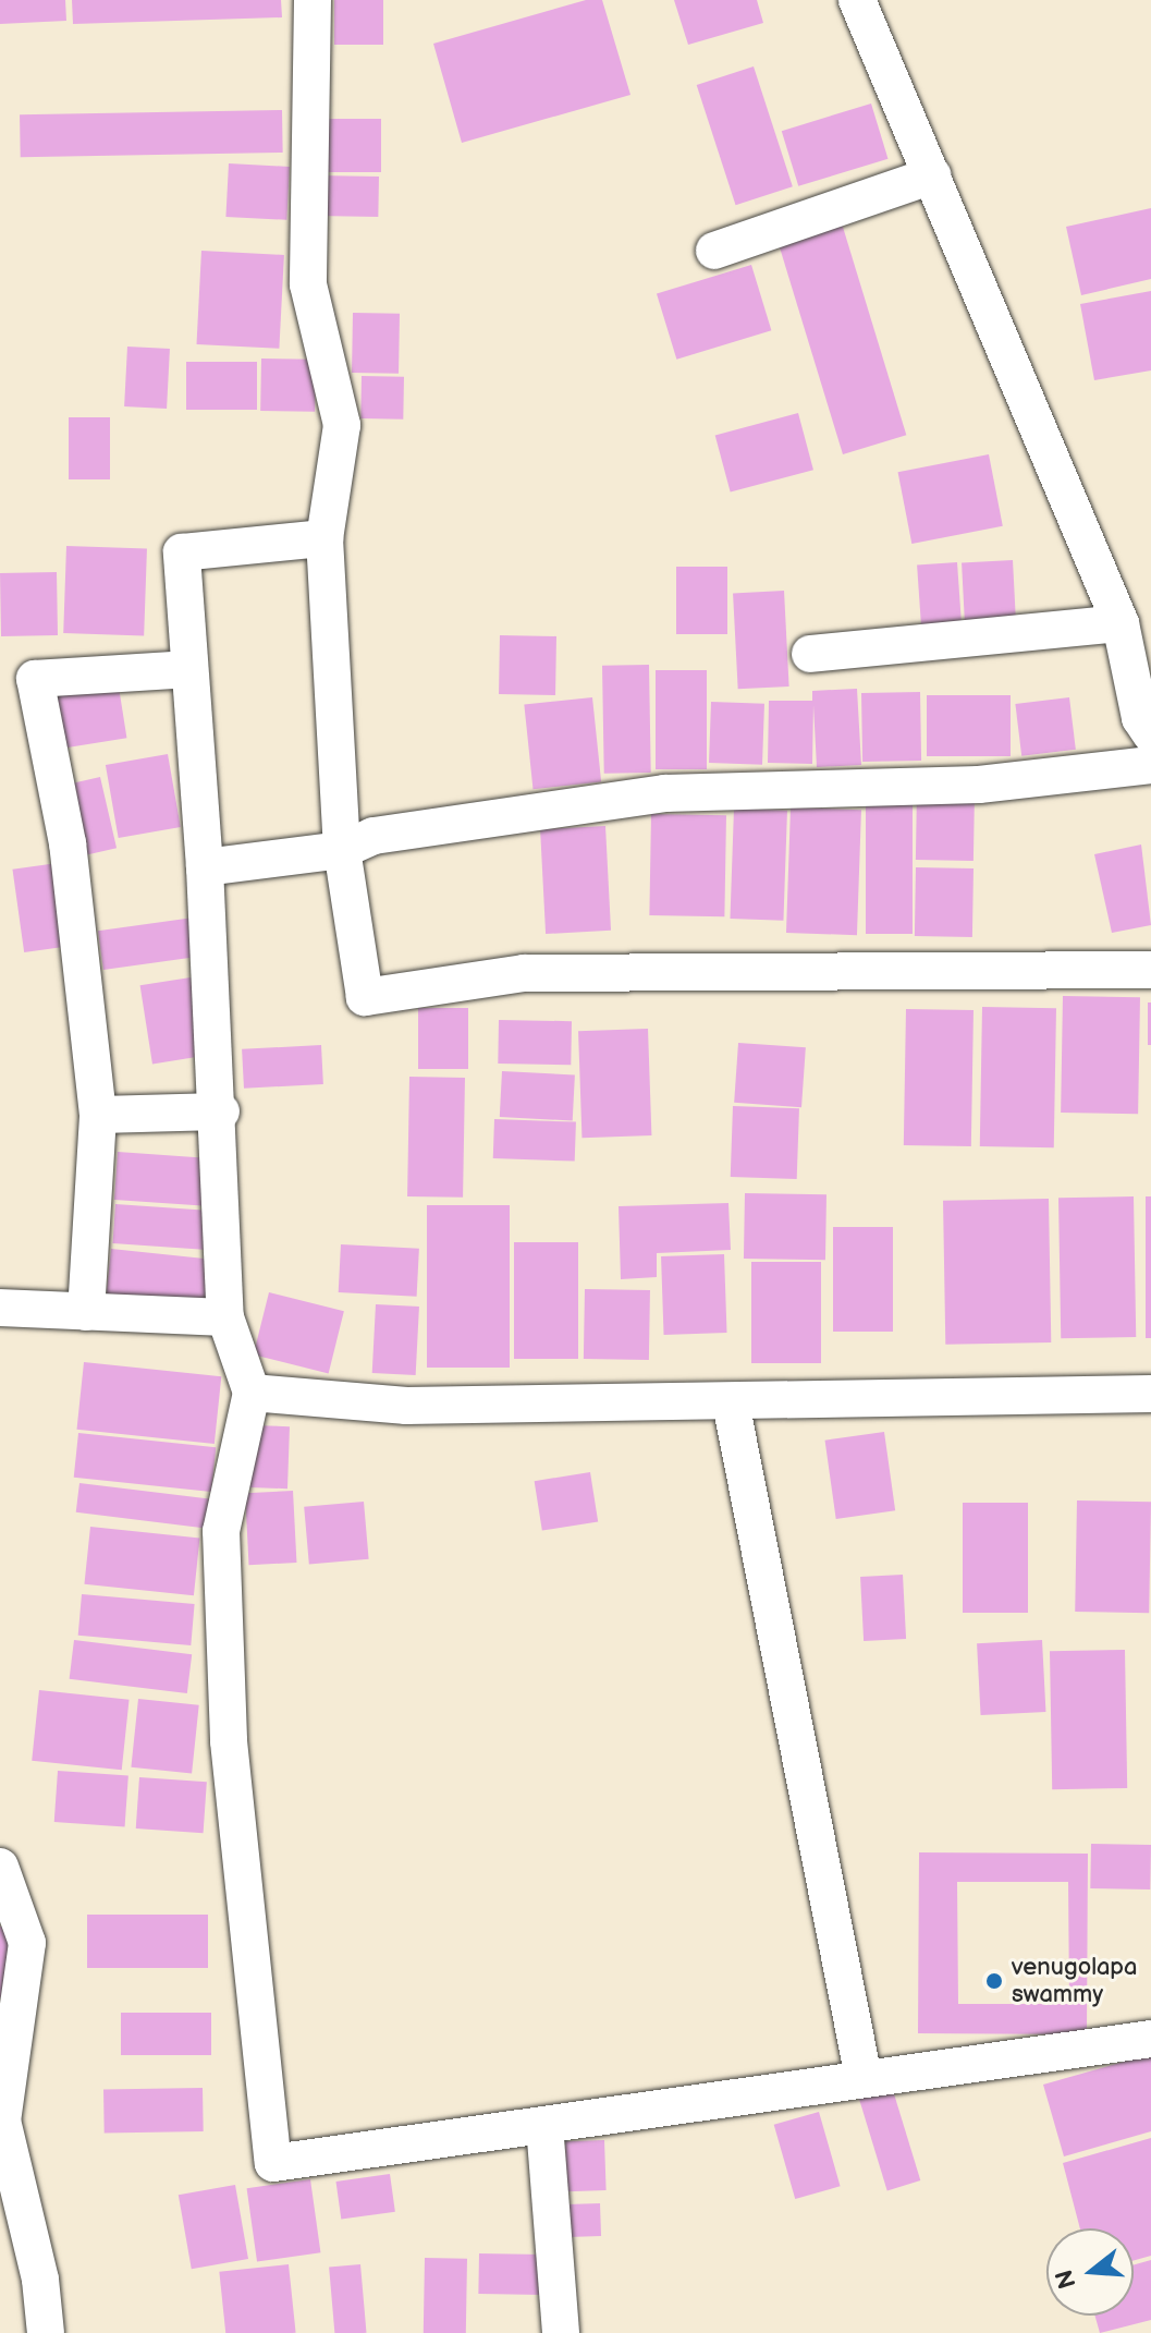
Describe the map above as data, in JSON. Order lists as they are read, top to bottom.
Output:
{
  "places": ["venugolapa swammy"],
  "north": "left"
}
